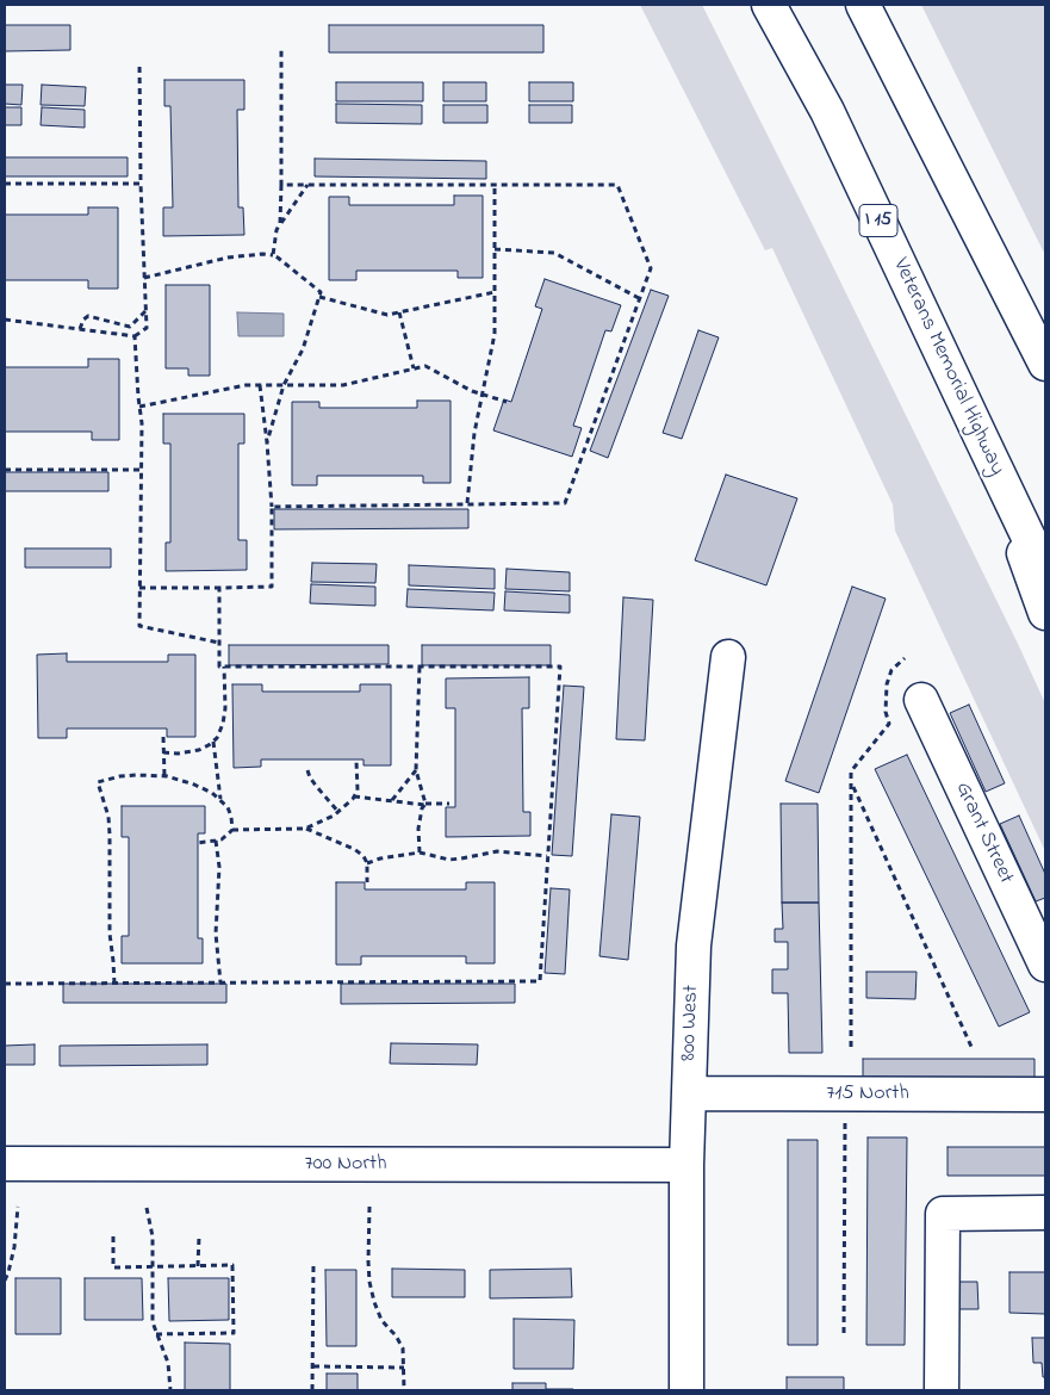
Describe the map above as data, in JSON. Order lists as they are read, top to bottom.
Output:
{
  "streets": {
    "main road": [
      "I 15",
      "Veterans Memorial Highway",
      "Grant Street",
      "800 West",
      "715 North",
      "700 North"
    ]
  },
  "crossings": [
    ["800 West", "715 North"],
    ["800 West", "700 North"]
  ]
}
